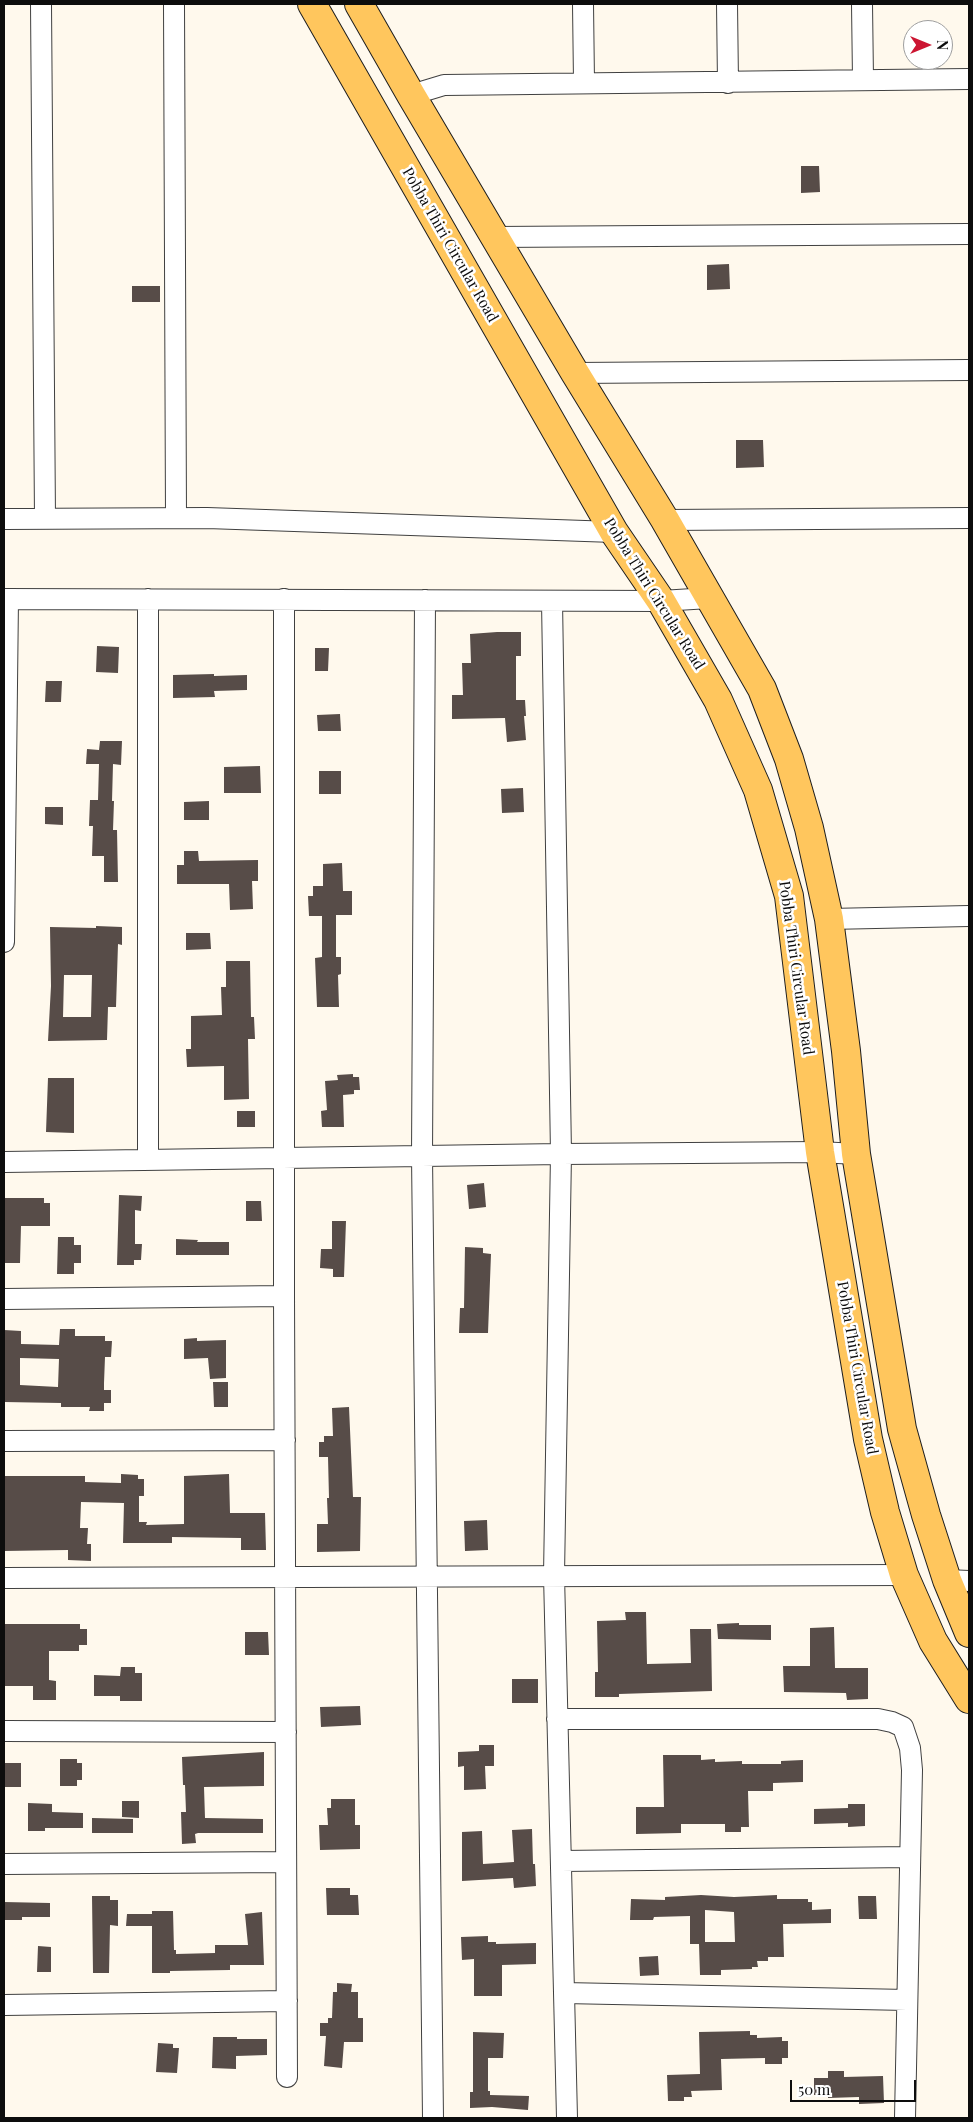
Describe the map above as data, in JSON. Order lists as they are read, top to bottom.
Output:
{
  "streets": {
    "main road": ["Pobba Thiri Circular Road"]
  },
  "scale_bar": "50 m",
  "north": "right"
}
